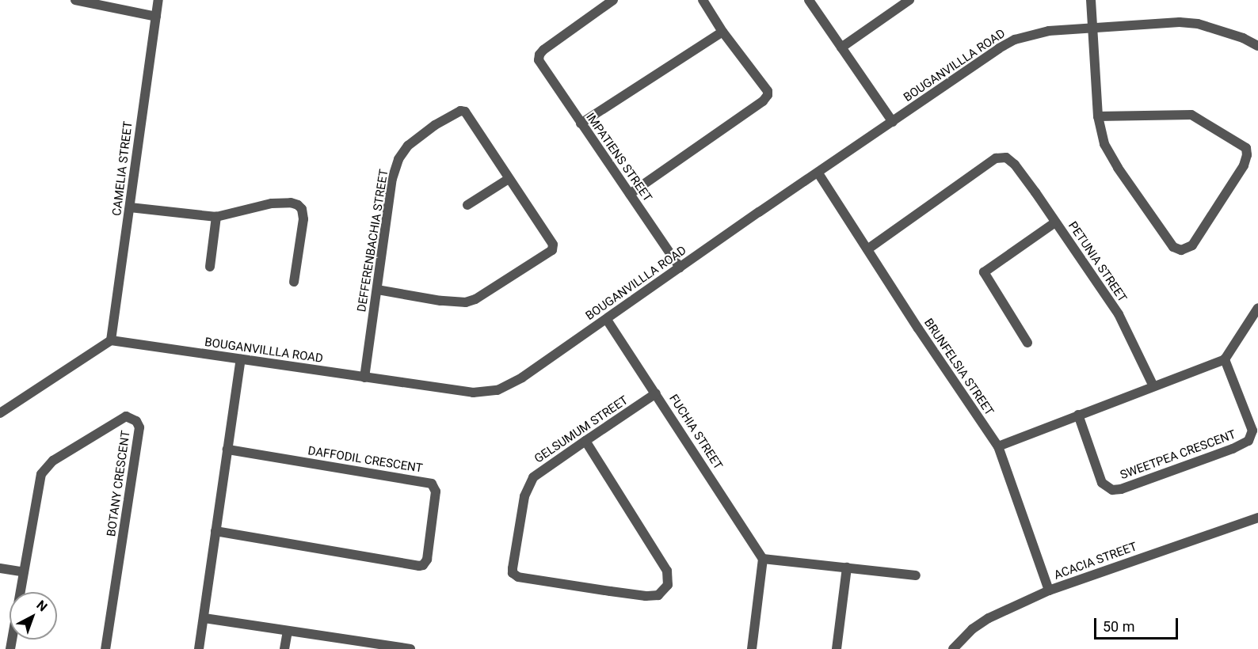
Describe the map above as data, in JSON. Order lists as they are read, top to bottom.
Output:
{
  "streets": {
    "street": [
      "BOUGANVILLLA ROAD",
      "IMPATIENS STREET",
      "CAMELIA STREET",
      "DEFFERENBACHIA STREET",
      "PETUNIA STREET",
      "BRUNFELSIA STREET",
      "GELSUMUM STREET",
      "FUCHIA STREET",
      "SWEETPEA CRESCENT",
      "DAFFODIL CRESCENT",
      "BOTANY CRESCENT",
      "ACACIA STREET"
    ]
  },
  "crossings": [
    ["BOUGANVILLLA ROAD", "IMPATIENS STREET"],
    ["BOUGANVILLLA ROAD", "CAMELIA STREET"],
    ["BOUGANVILLLA ROAD", "DEFFERENBACHIA STREET"],
    ["BOUGANVILLLA ROAD", "BRUNFELSIA STREET"],
    ["BOUGANVILLLA ROAD", "FUCHIA STREET"],
    ["PETUNIA STREET", "BRUNFELSIA STREET"],
    ["BRUNFELSIA STREET", "ACACIA STREET"],
    ["GELSUMUM STREET", "FUCHIA STREET"]
  ],
  "scale_bar": "50 m",
  "north": "top right"
}
